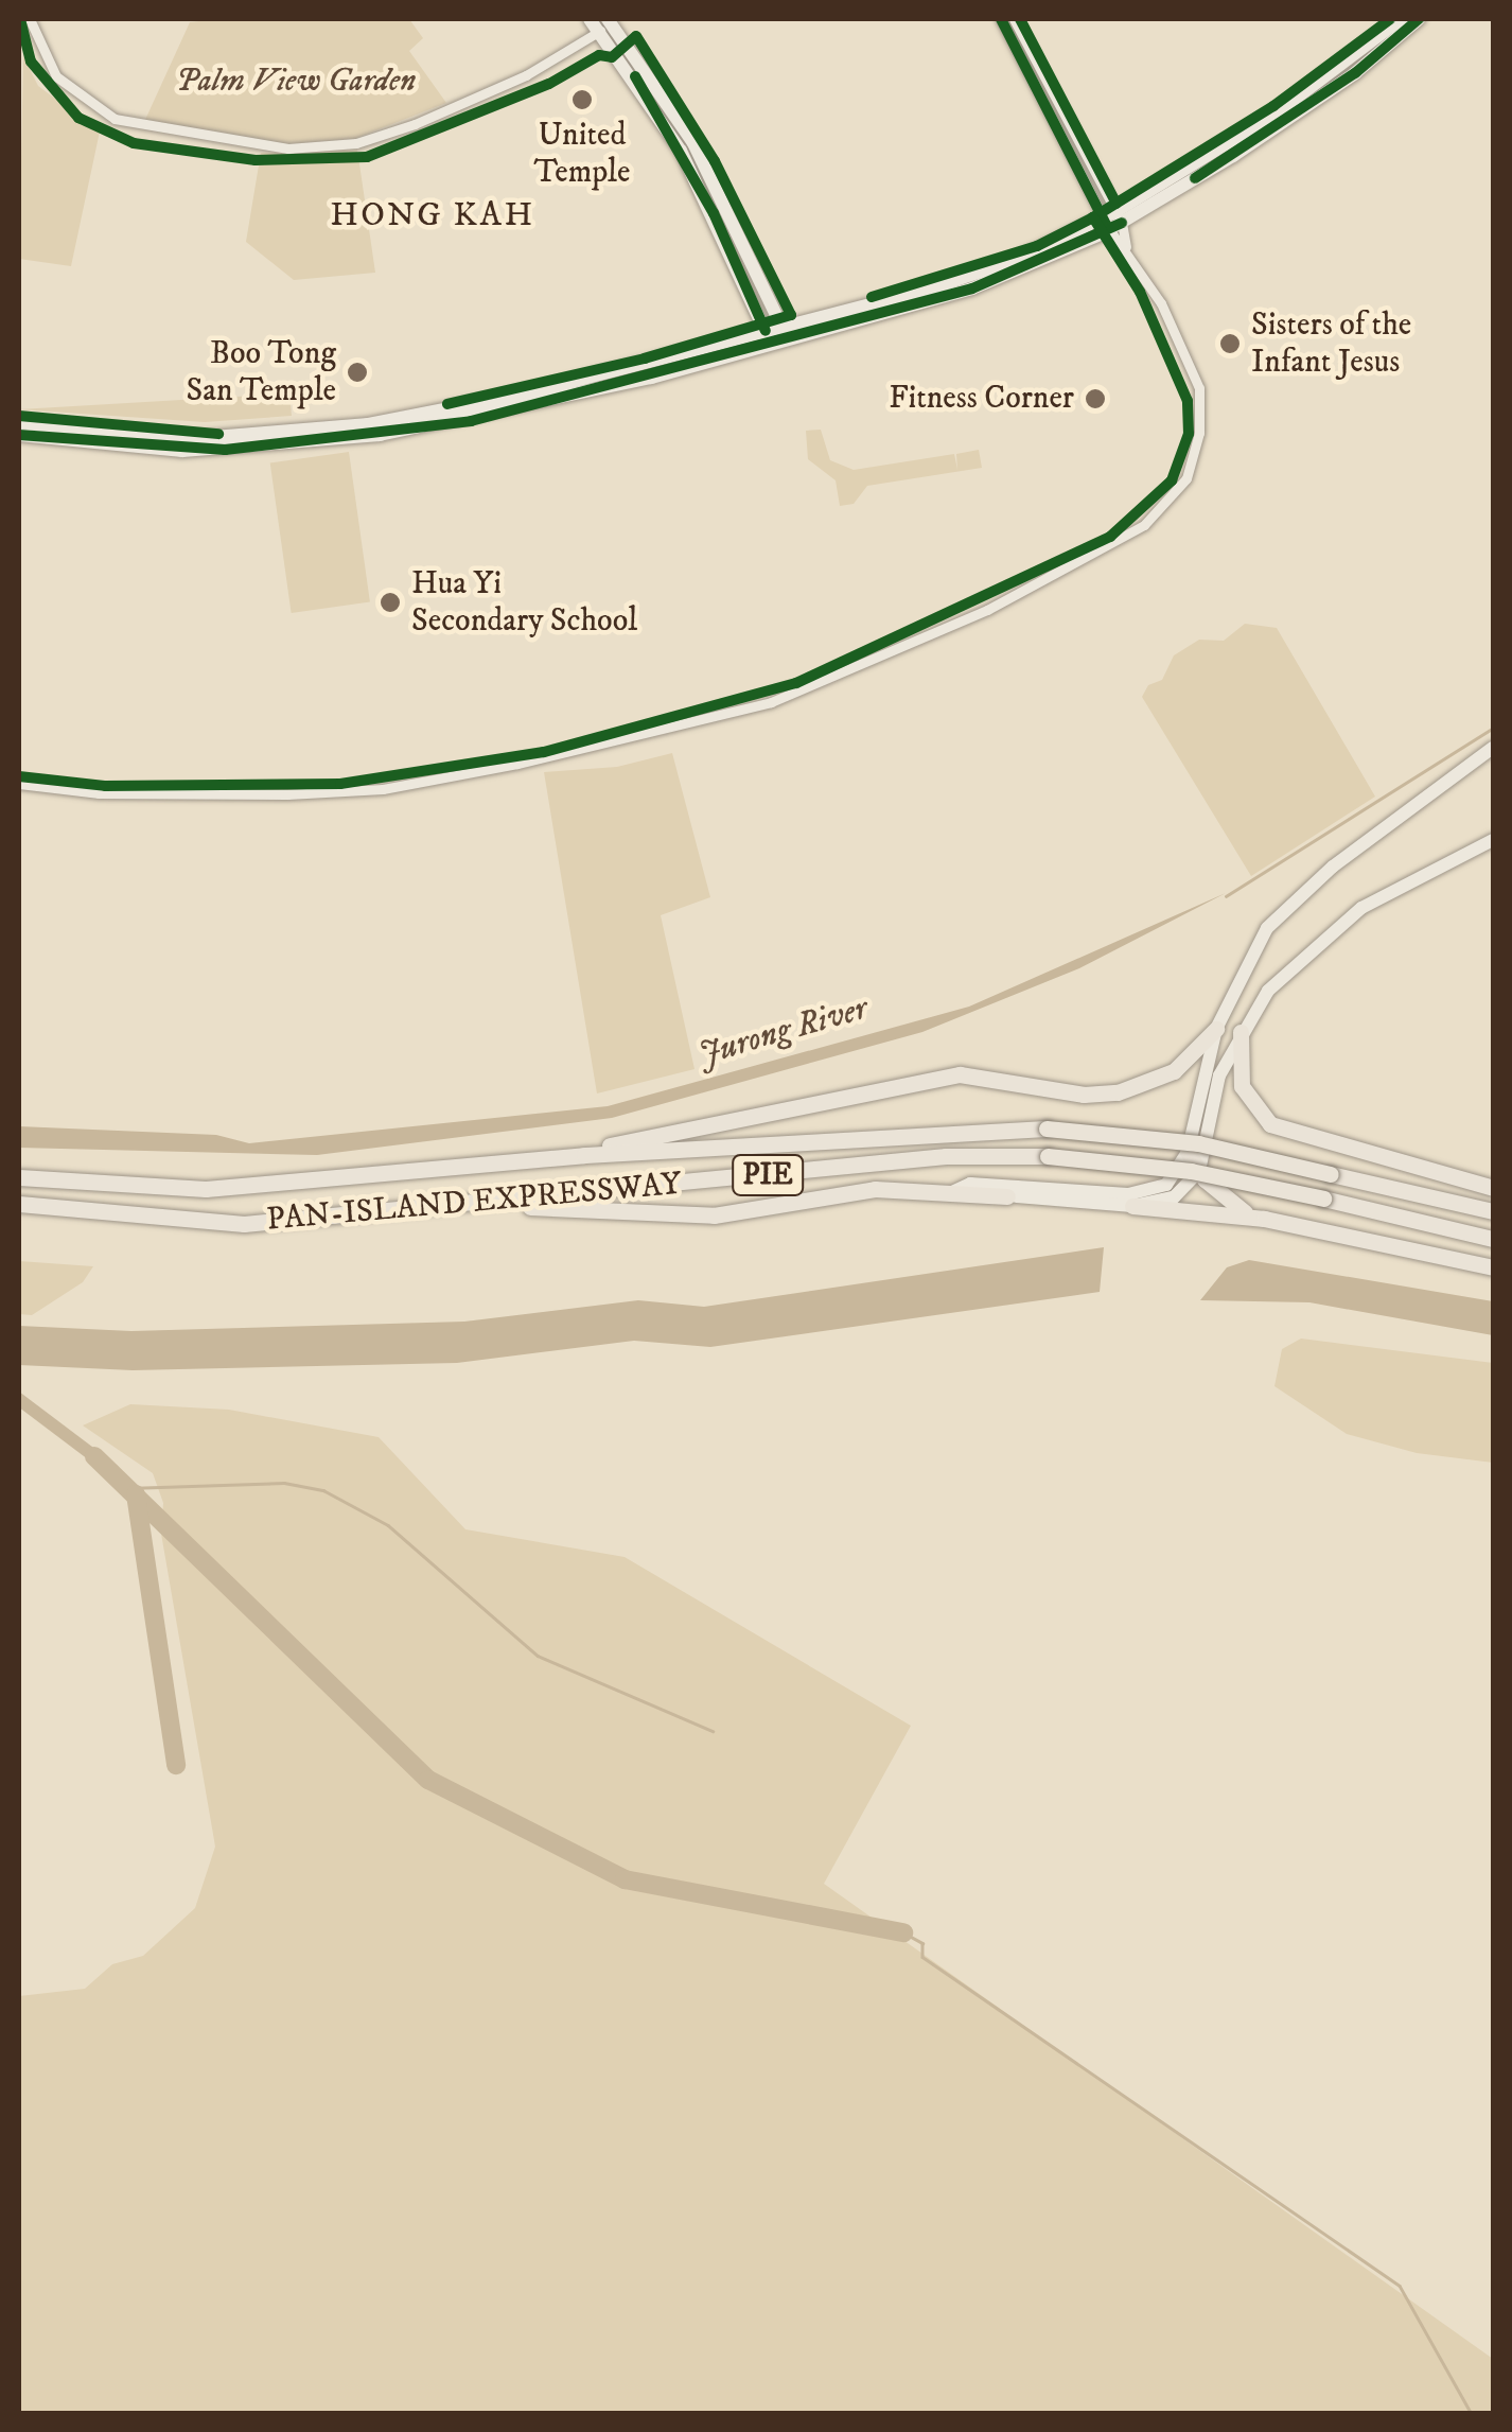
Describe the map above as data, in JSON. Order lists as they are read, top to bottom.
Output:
{
  "streets": {
    "highway": ["PIE", "PAN-ISLAND EXPRESSWAY"]
  },
  "districts": ["HONG KAH"],
  "water": ["Jurong River"],
  "parks": ["Palm View Garden"],
  "places": [
    "United Temple",
    "Sisters of the Infant Jesus",
    "Boo Tong San Temple",
    "Fitness Corner",
    "Hua Yi Secondary School"
  ]
}
